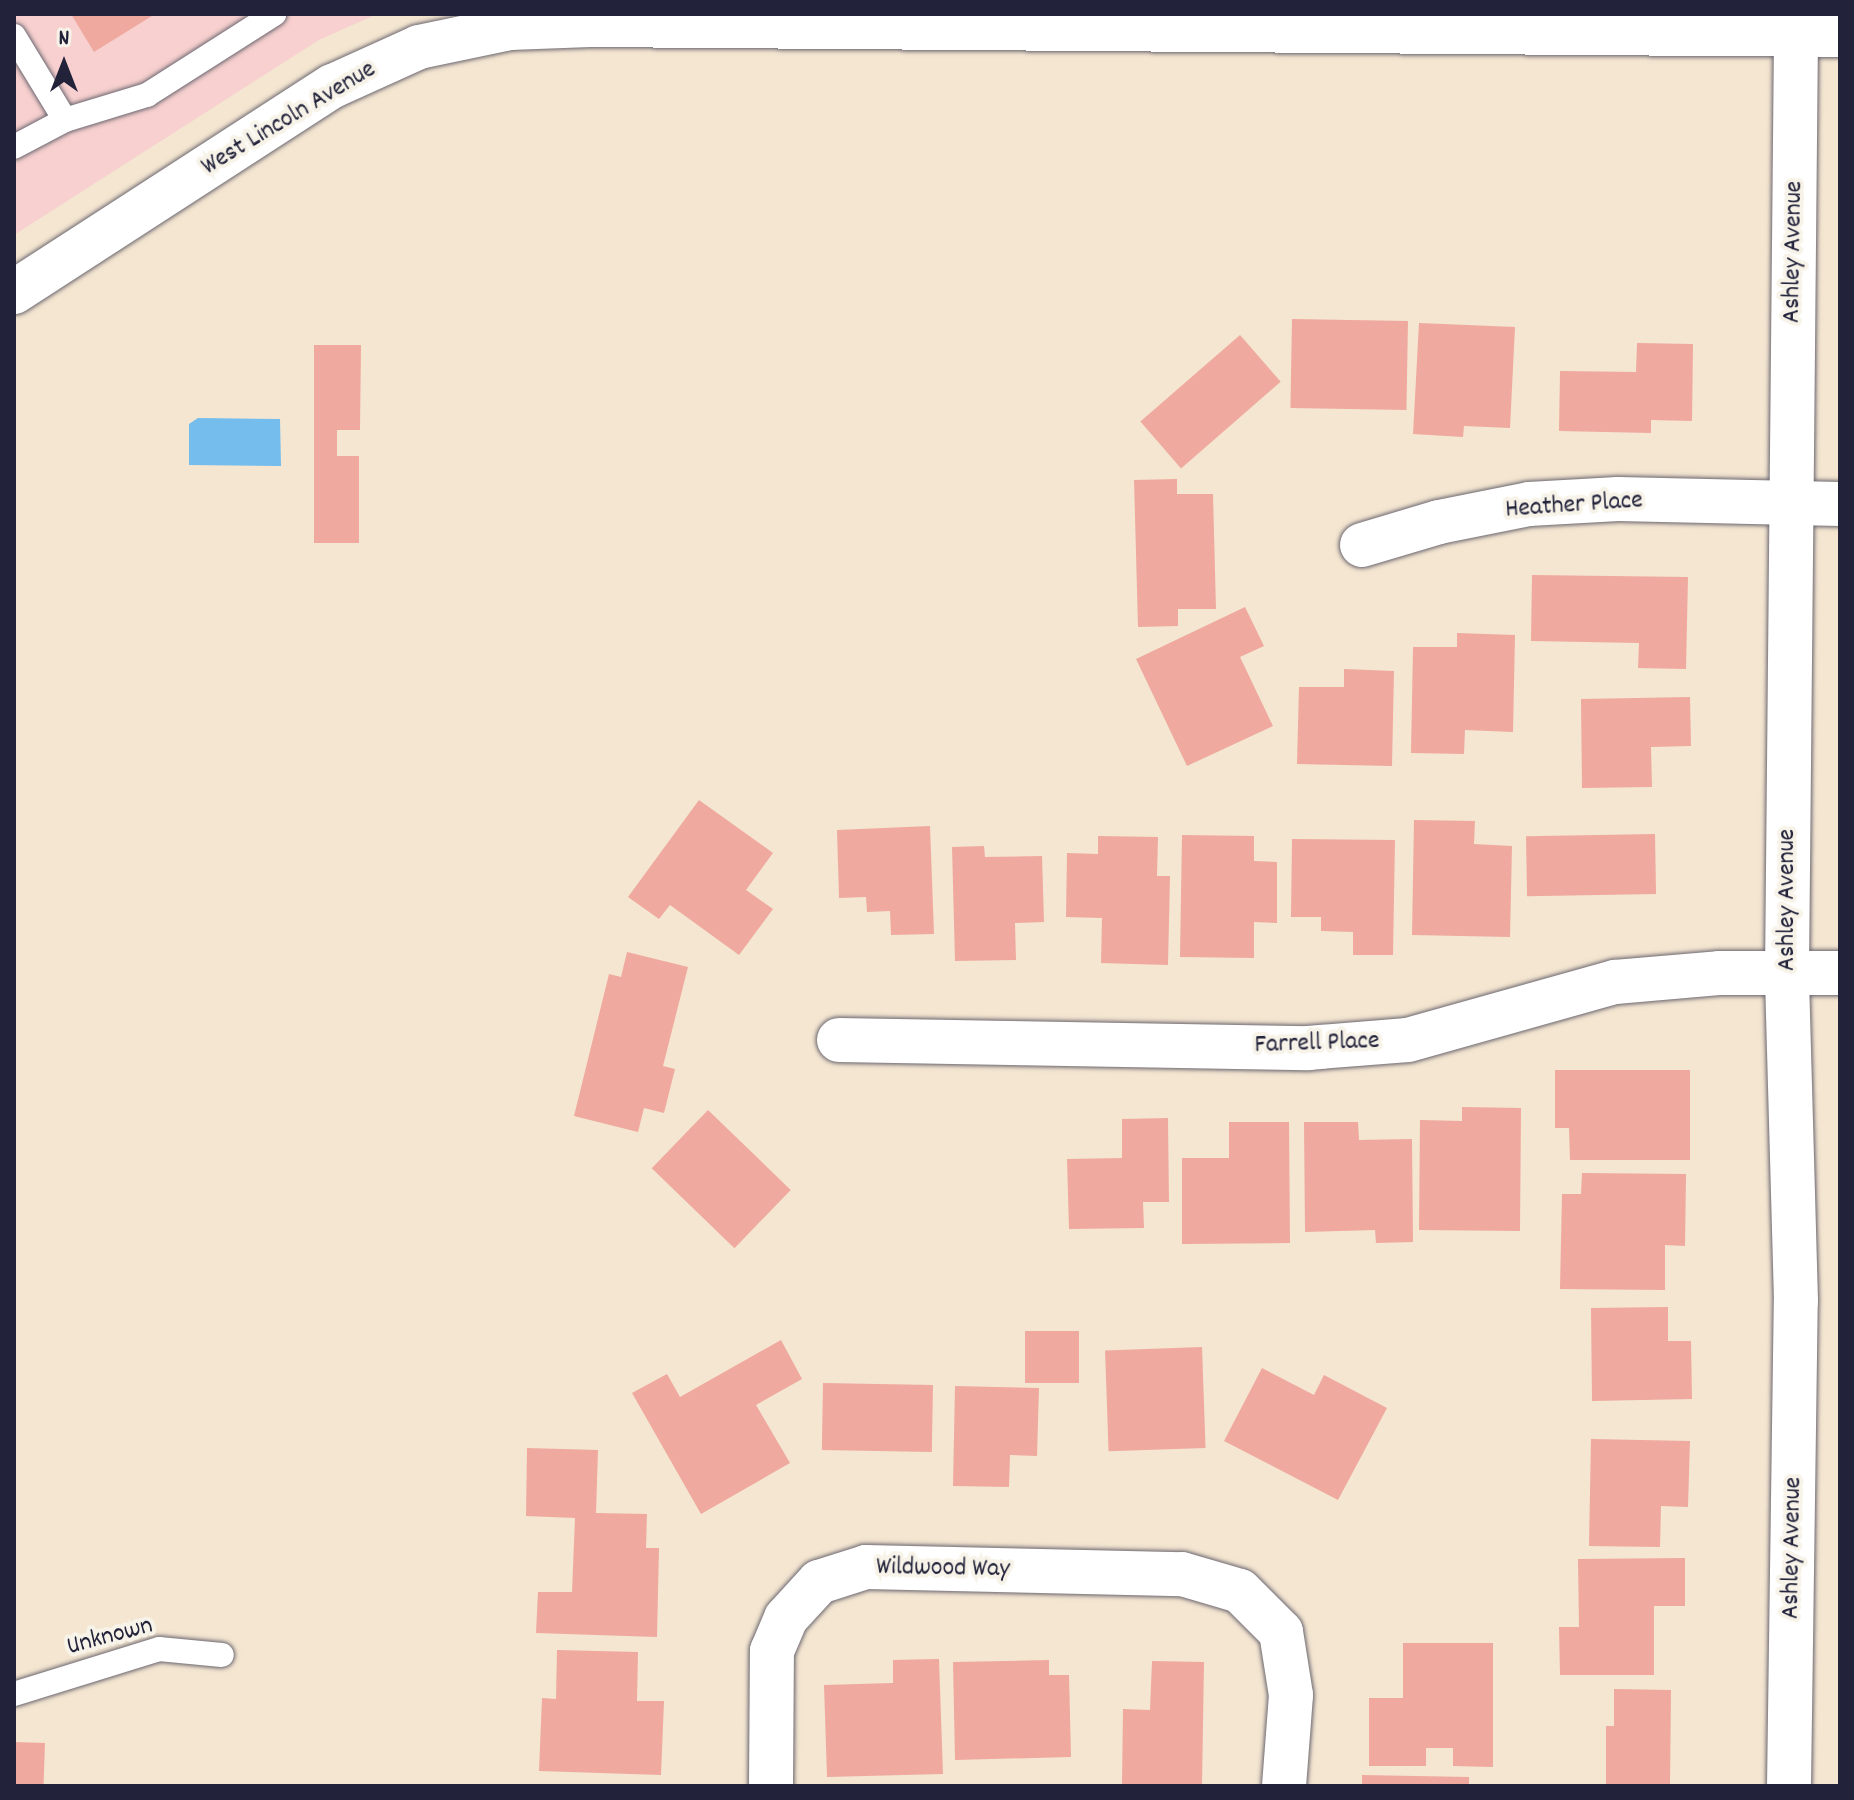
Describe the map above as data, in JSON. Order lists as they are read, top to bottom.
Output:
{
  "streets": {
    "street": [
      "West Lincoln Avenue",
      "Ashley Avenue",
      "Heather Place",
      "Farrell Place",
      "Wildwood Way"
    ],
    "lane": ["Unknown"]
  },
  "crossings": [
    ["West Lincoln Avenue", "Ashley Avenue"],
    ["Ashley Avenue", "Heather Place"],
    ["Ashley Avenue", "Farrell Place"]
  ],
  "north": "top"
}
